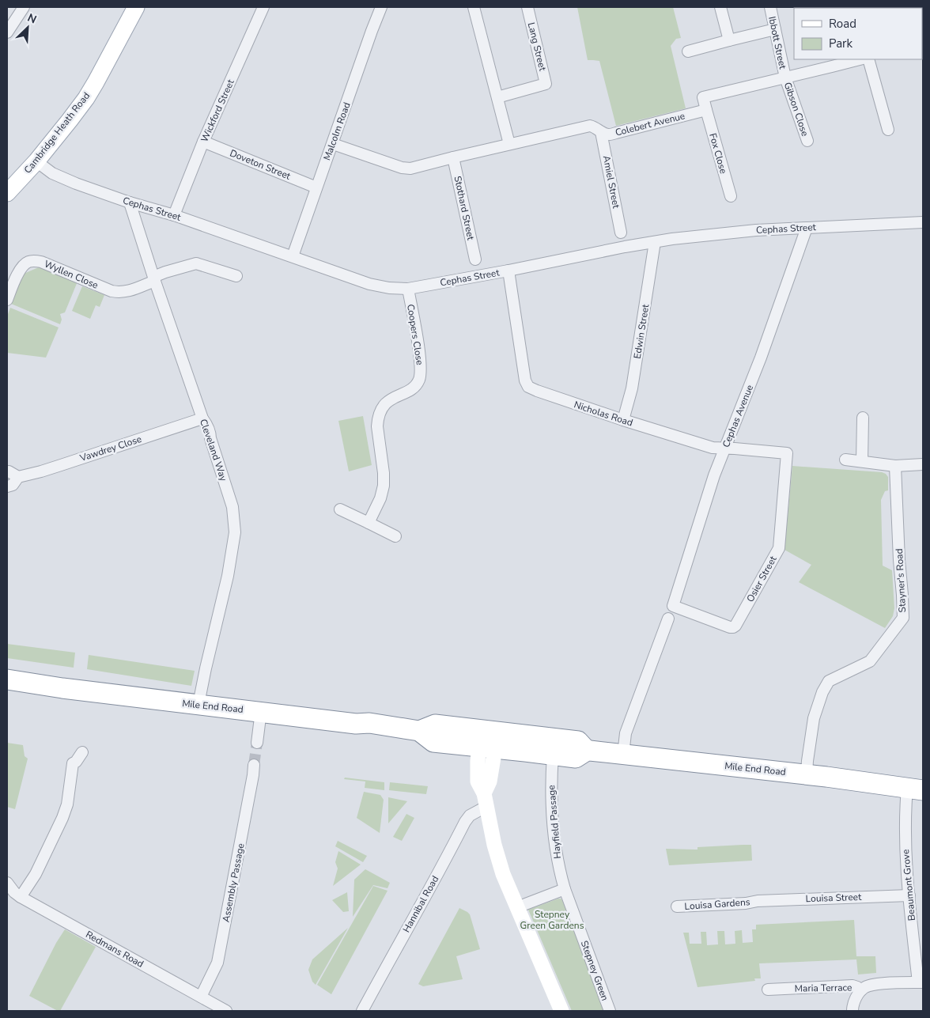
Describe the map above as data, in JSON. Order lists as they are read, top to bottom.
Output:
{
  "streets": {
    "highway": ["Mile End Road"],
    "main road": ["Cambridge Heath Road"],
    "street": [
      "Ibbott Street",
      "Lang Street",
      "Gibson Close",
      "Wickford Street",
      "Colebert Avenue",
      "Malcolm Road",
      "Fox Close",
      "Doveton Street",
      "Amiel Street",
      "Stothard Street",
      "Cephas Street",
      "Wyllen Close",
      "Edwin Street",
      "Coopers Close",
      "Nicholas Road",
      "Cephas Avenue",
      "Vawdrey Close",
      "Cleveland Way",
      "Osier Street",
      "Stayner's Road",
      "Hayfield Passage",
      "Assembly Passage",
      "Beaumont Grove",
      "Louisa Street",
      "Hannibal Road",
      "Louisa Gardens",
      "Redmans Road",
      "Stepney Green",
      "Maria Terrace"
    ]
  },
  "crossings": [
    ["Ibbott Street", "Gibson Close"],
    ["Wickford Street", "Doveton Street"],
    ["Wickford Street", "Cephas Street"],
    ["Colebert Avenue", "Malcolm Road"],
    ["Colebert Avenue", "Fox Close"],
    ["Colebert Avenue", "Amiel Street"],
    ["Colebert Avenue", "Stothard Street"],
    ["Malcolm Road", "Doveton Street"],
    ["Malcolm Road", "Cephas Street"],
    ["Cambridge Heath Road", "Cephas Street"],
    ["Cephas Street", "Edwin Street"],
    ["Cephas Street", "Coopers Close"],
    ["Cephas Street", "Nicholas Road"],
    ["Cephas Street", "Cephas Avenue"],
    ["Cephas Street", "Cleveland Way"],
    ["Wyllen Close", "Cleveland Way"],
    ["Edwin Street", "Nicholas Road"],
    ["Nicholas Road", "Cephas Avenue"],
    ["Nicholas Road", "Osier Street"],
    ["Cephas Avenue", "Osier Street"],
    ["Vawdrey Close", "Cleveland Way"],
    ["Cleveland Way", "Mile End Road"],
    ["Stayner's Road", "Mile End Road"],
    ["Mile End Road", "Hayfield Passage"],
    ["Mile End Road", "Beaumont Grove"],
    ["Hayfield Passage", "Stepney Green"],
    ["Assembly Passage", "Redmans Road"],
    ["Beaumont Grove", "Louisa Street"],
    ["Beaumont Grove", "Maria Terrace"],
    ["Louisa Street", "Louisa Gardens"]
  ],
  "parks": ["Stepney Green Gardens"],
  "legend": ["Road", "Park"],
  "north": "top right"
}
